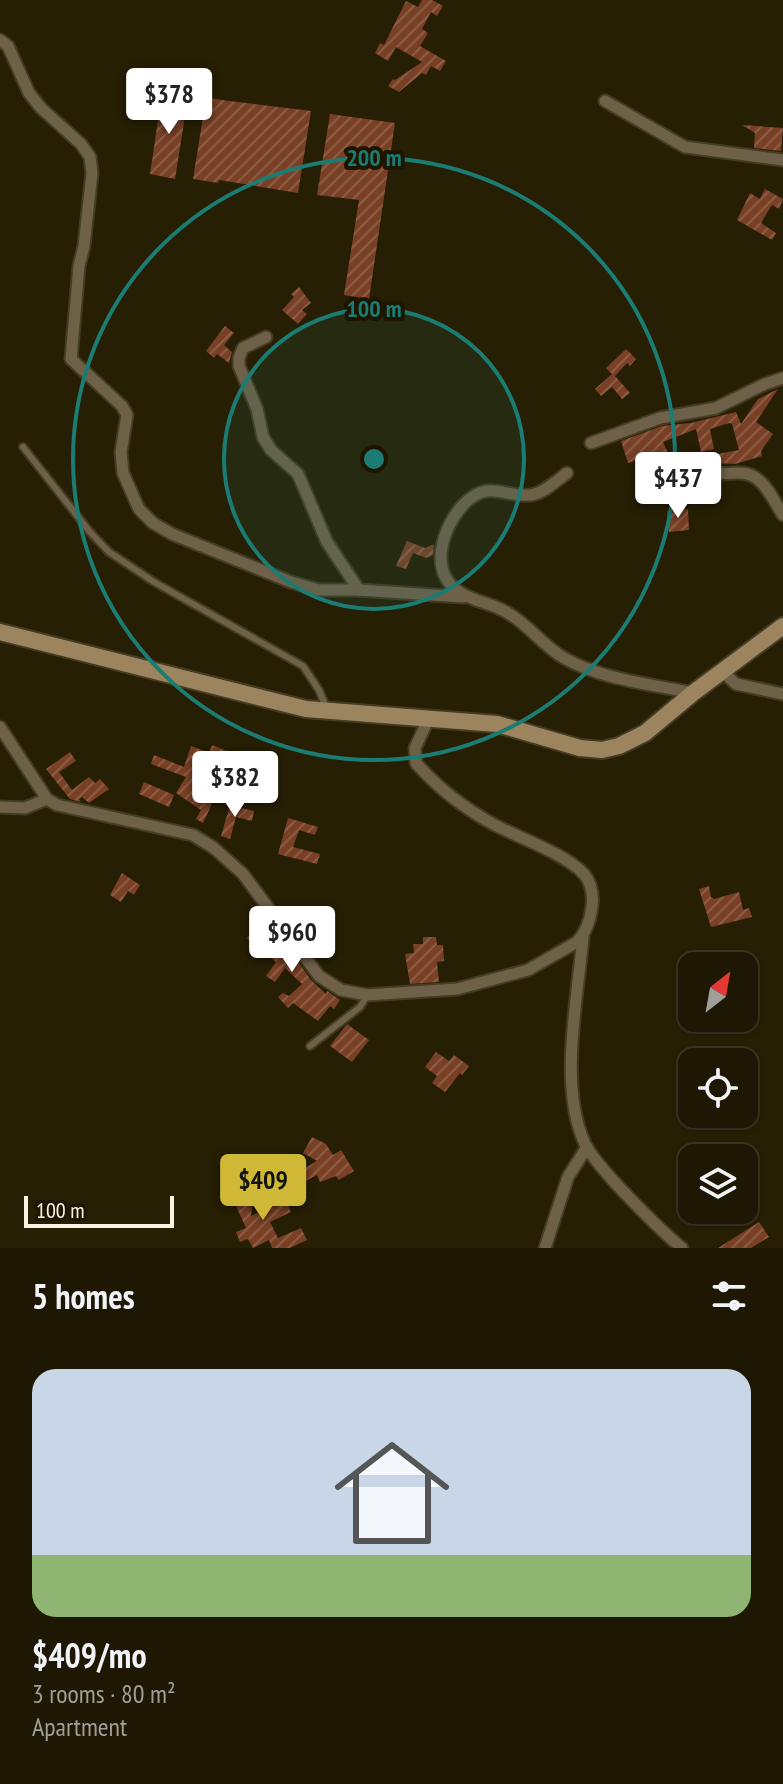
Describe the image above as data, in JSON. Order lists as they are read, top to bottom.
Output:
{
  "scale_bar": "100 m",
  "north": "top right",
  "page": {
    "price": [
      "$378",
      "$437",
      "$382",
      "$960",
      "$409"
    ],
    "scale": "100 m",
    "heading": "5 homes",
    "list": [
      {
        "name": "$409/mo",
        "note": "3 rooms · 80 m² · Apartment"
      }
    ]
  },
  "rings": ["200 m", "100 m"]
}
